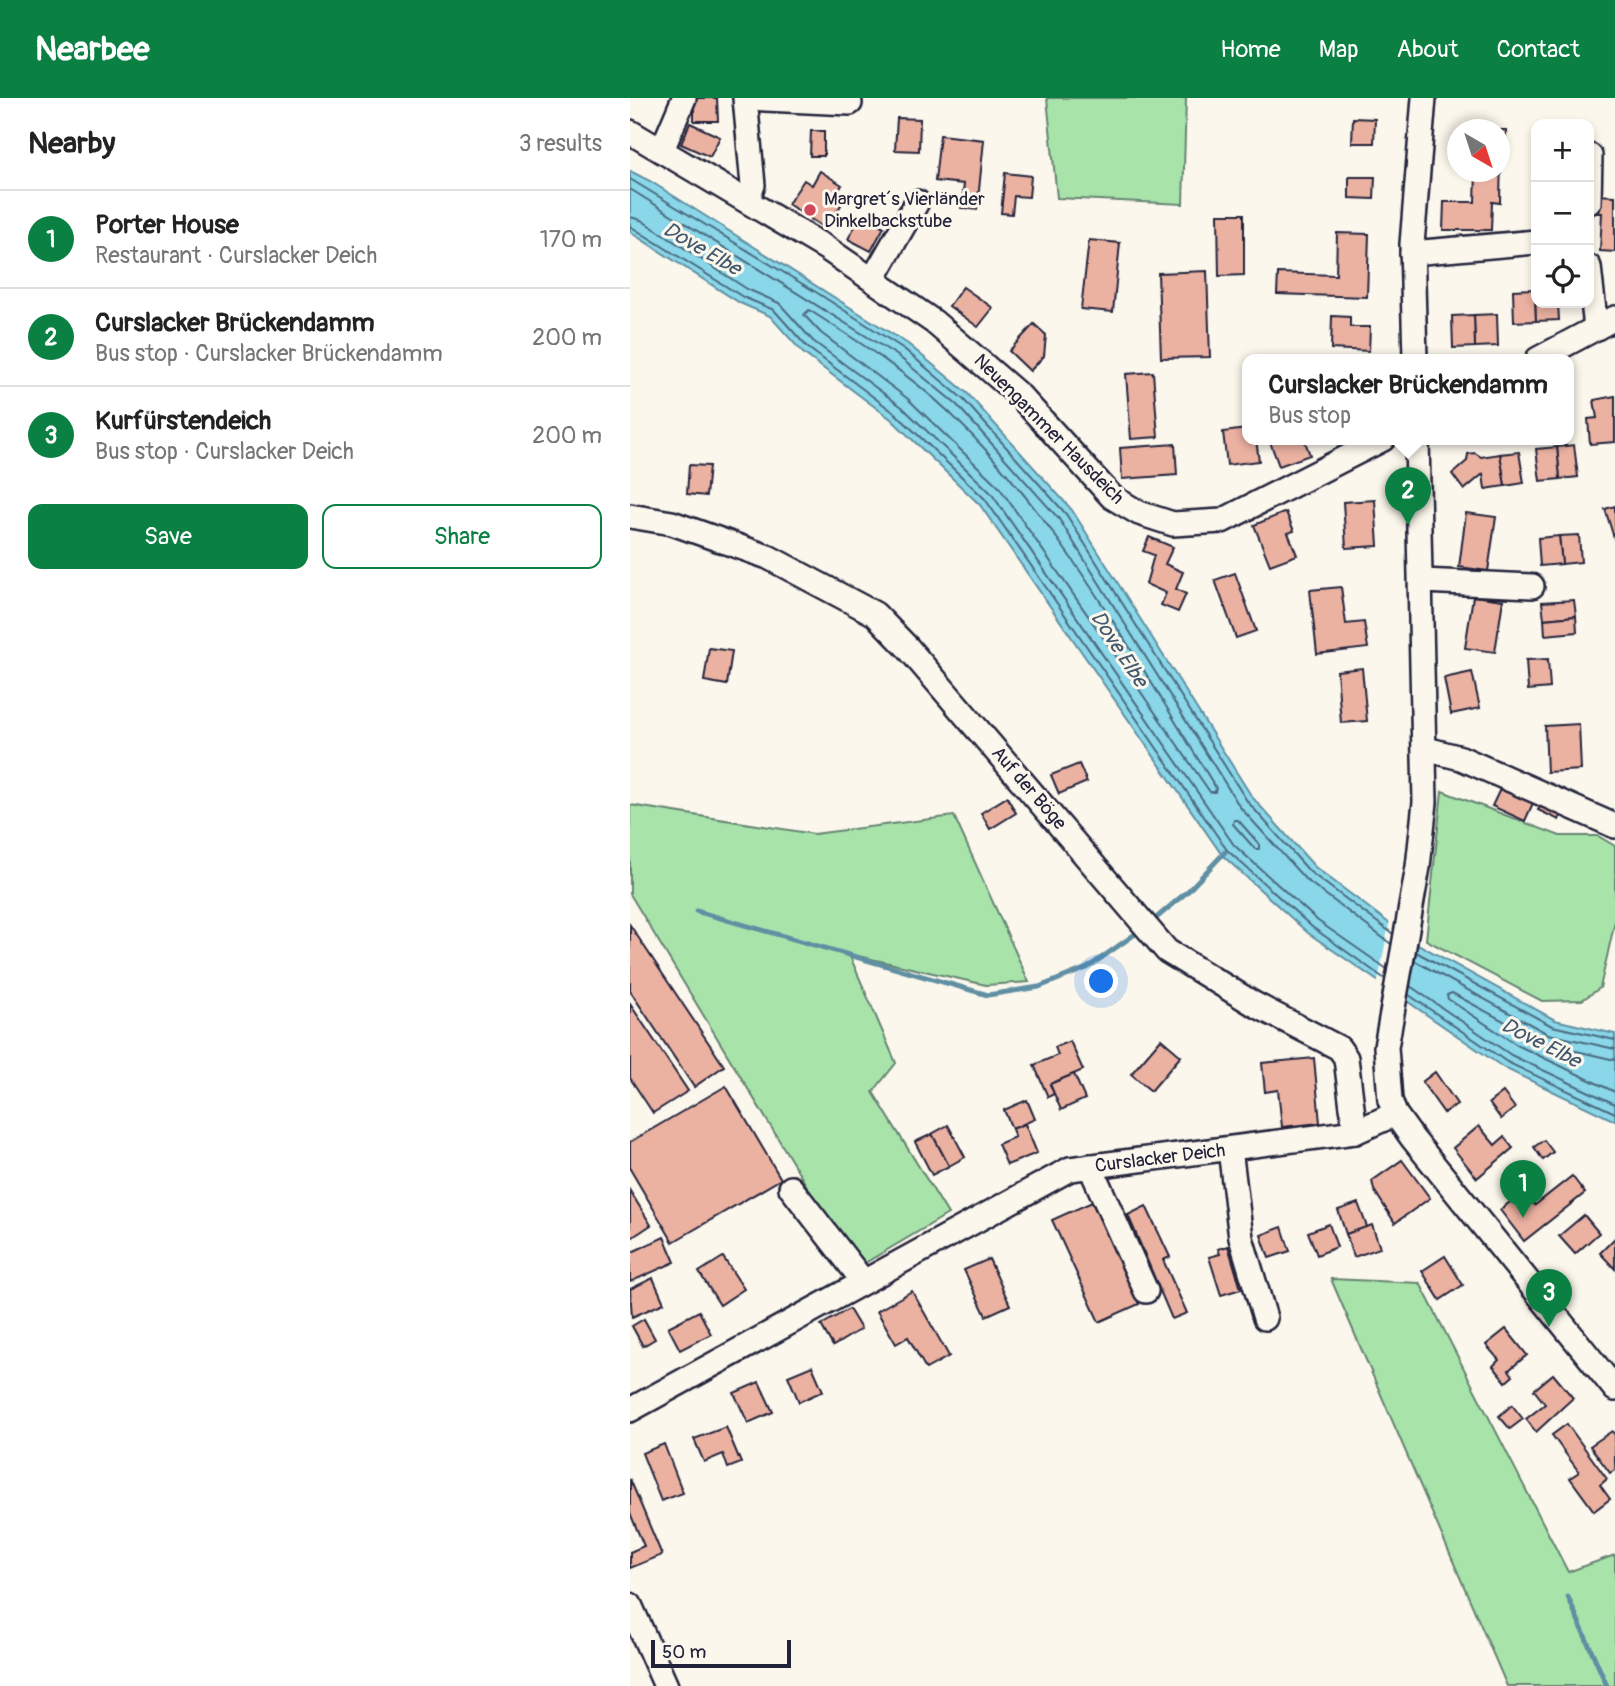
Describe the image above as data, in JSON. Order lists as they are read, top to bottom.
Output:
{
  "streets": {
    "street": ["Neuengammer Hausdeich", "Auf der Böge", "Curslacker Deich"]
  },
  "crossings": [
    ["Auf der Böge", "Curslacker Deich"]
  ],
  "water": ["Dove Elbe"],
  "places": ["Margret´s Vierländer Dinkelbackstube"],
  "scale_bar": "50 m",
  "north": "bottom right",
  "page": {
    "header": "Nearbee",
    "nav": [
      "Home",
      "Map",
      "About",
      "Contact"
    ],
    "heading": ["Nearby", "3 results"],
    "map_buttons": ["+", "−"],
    "list": [
      {
        "mark": "1",
        "name": "Porter House",
        "note": "Restaurant · Curslacker Deich",
        "value": "170 m"
      },
      {
        "mark": "2",
        "name": "Curslacker Brückendamm",
        "note": "Bus stop · Curslacker Brückendamm",
        "value": "200 m"
      },
      {
        "mark": "3",
        "name": "Kurfürstendeich",
        "note": "Bus stop · Curslacker Deich",
        "value": "200 m"
      }
    ],
    "popup": ["Curslacker Brückendamm", "Bus stop"],
    "pins": ["2", "1", "3"],
    "buttons": ["Save", "Share"],
    "scale": "50 m"
  }
}
